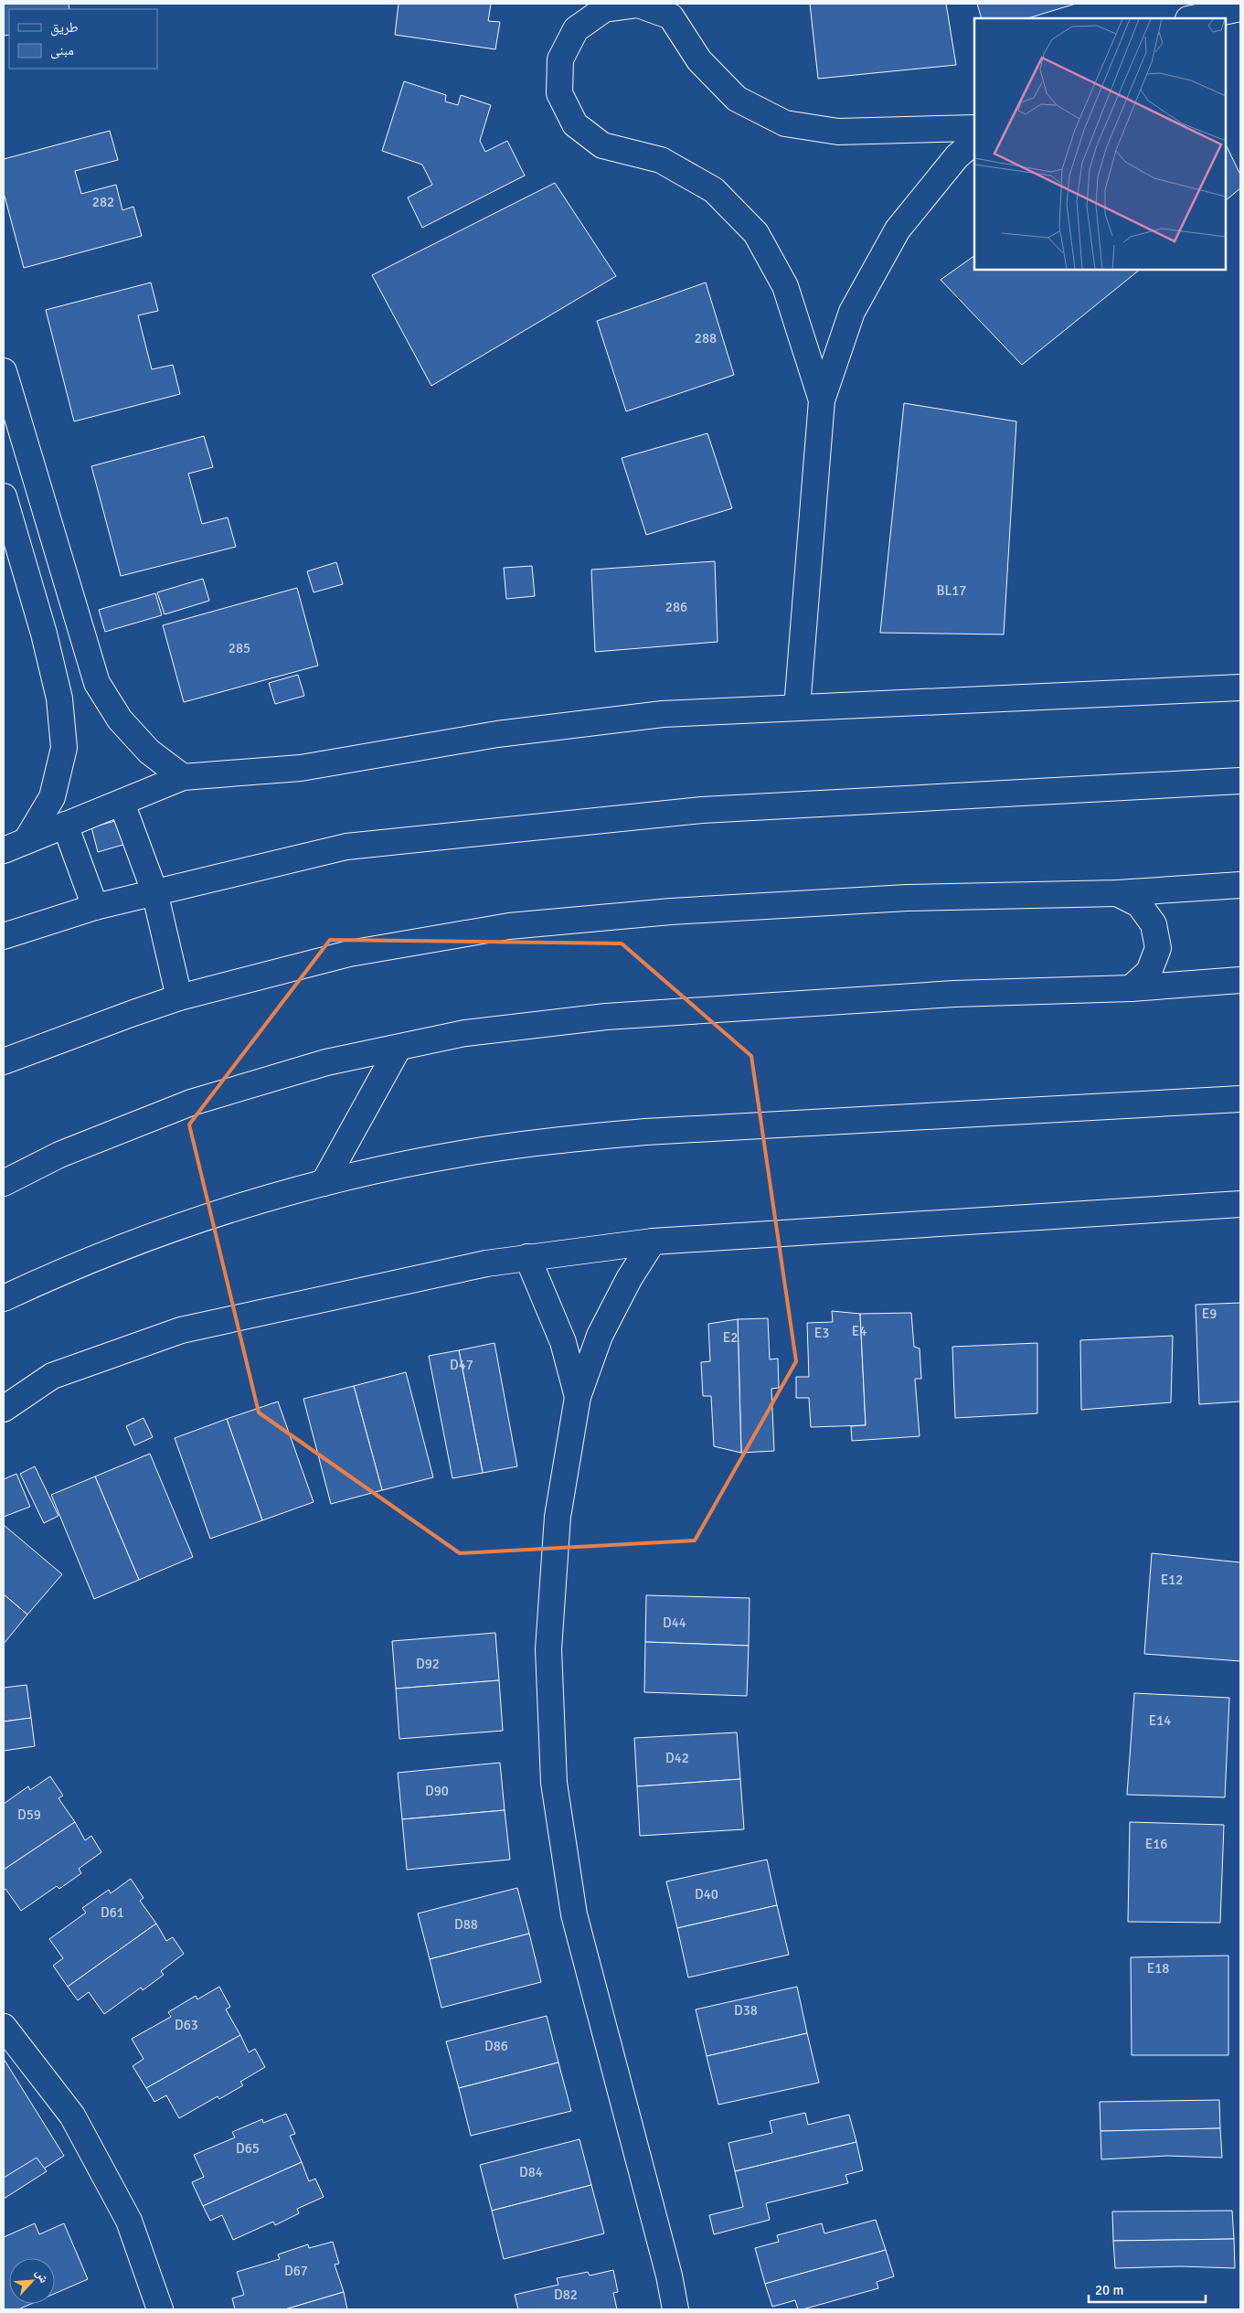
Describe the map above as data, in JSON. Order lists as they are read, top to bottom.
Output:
{
  "house_numbers": [
    "282",
    "288",
    "BL17",
    "286",
    "285",
    "E9",
    "E4",
    "E3",
    "E2",
    "D47",
    "E12",
    "D44",
    "D92",
    "E14",
    "D42",
    "D90",
    "D59",
    "E16",
    "D40",
    "D61",
    "D88",
    "E18",
    "D38",
    "D63",
    "D86",
    "D65",
    "D84",
    "D67",
    "D82"
  ],
  "legend": ["طريق", "مبنى"],
  "scale_bar": "20 m",
  "north": "top right"
}
